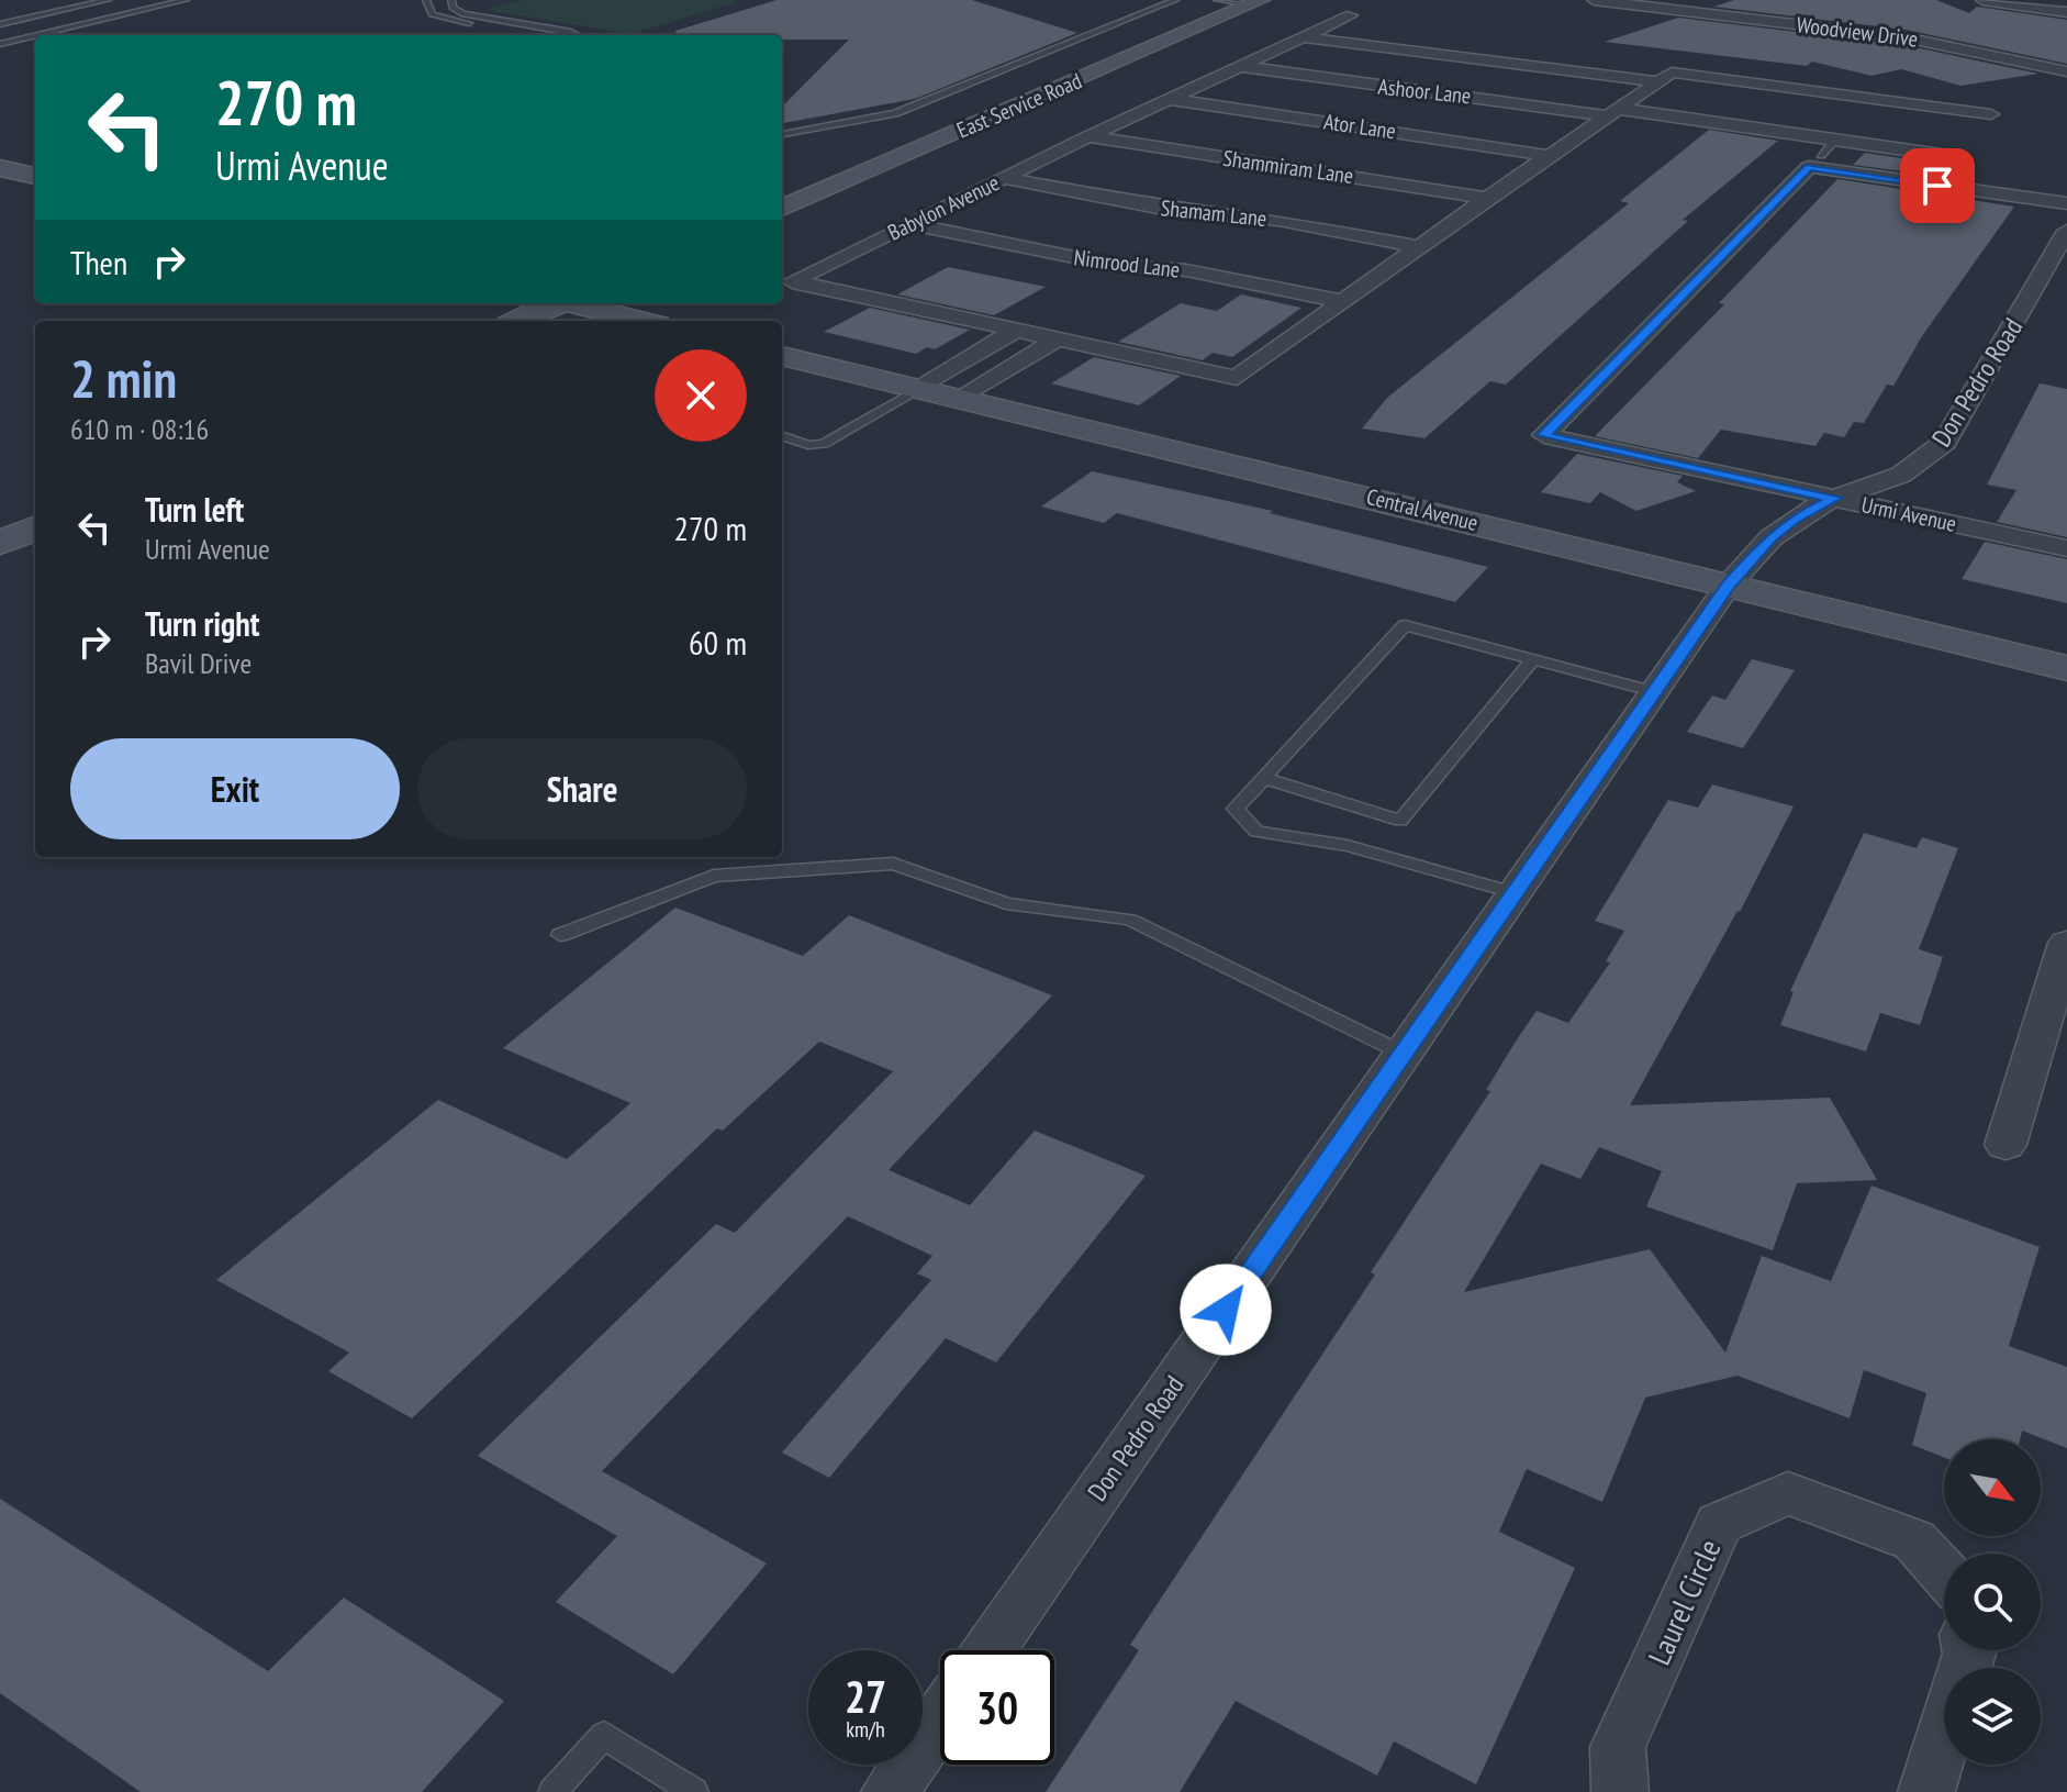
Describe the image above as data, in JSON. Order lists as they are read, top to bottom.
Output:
{
  "streets": {
    "street": [
      "Woodview Drive",
      "Ashoor Lane",
      "East Service Road",
      "Ator Lane",
      "Shammiram Lane",
      "Babylon Avenue",
      "Shamam Lane",
      "Nimrood Lane",
      "Don Pedro Road",
      "Central Avenue",
      "Urmi Avenue",
      "Laurel Circle"
    ]
  },
  "crossings": [
    ["Ashoor Lane", "Babylon Avenue"],
    ["Ator Lane", "Babylon Avenue"],
    ["Shammiram Lane", "Babylon Avenue"],
    ["Babylon Avenue", "Shamam Lane"],
    ["Babylon Avenue", "Nimrood Lane"],
    ["Don Pedro Road", "Central Avenue"],
    ["Don Pedro Road", "Urmi Avenue"]
  ],
  "north": "bottom right",
  "page": {
    "turn": ["270 m", "Urmi Avenue"],
    "then": "Then",
    "heading": ["2 min", "610 m · 08:16"],
    "list": [
      {
        "name": "Turn left",
        "note": "Urmi Avenue",
        "value": "270 m"
      },
      {
        "name": "Turn right",
        "note": "Bavil Drive",
        "value": "60 m"
      }
    ],
    "buttons": ["Exit", "Share"],
    "speed": "27 km/h",
    "limit": "30"
  }
}
